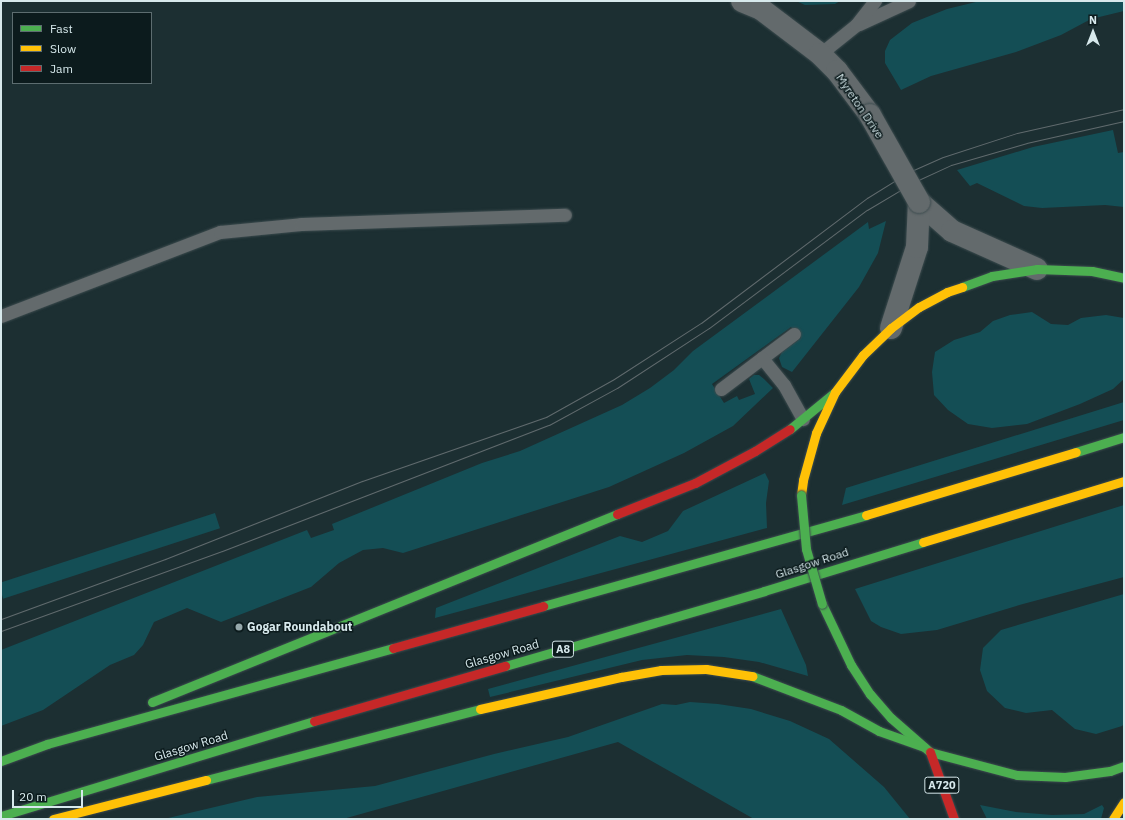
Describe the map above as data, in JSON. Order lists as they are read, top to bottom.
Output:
{
  "streets": {
    "main road": ["Glasgow Road", "A8", "A720"],
    "street": ["Myreton Drive"]
  },
  "places": ["Gogar Roundabout"],
  "legend": ["Fast", "Slow", "Jam"],
  "scale_bar": "20 m",
  "north": "top"
}
